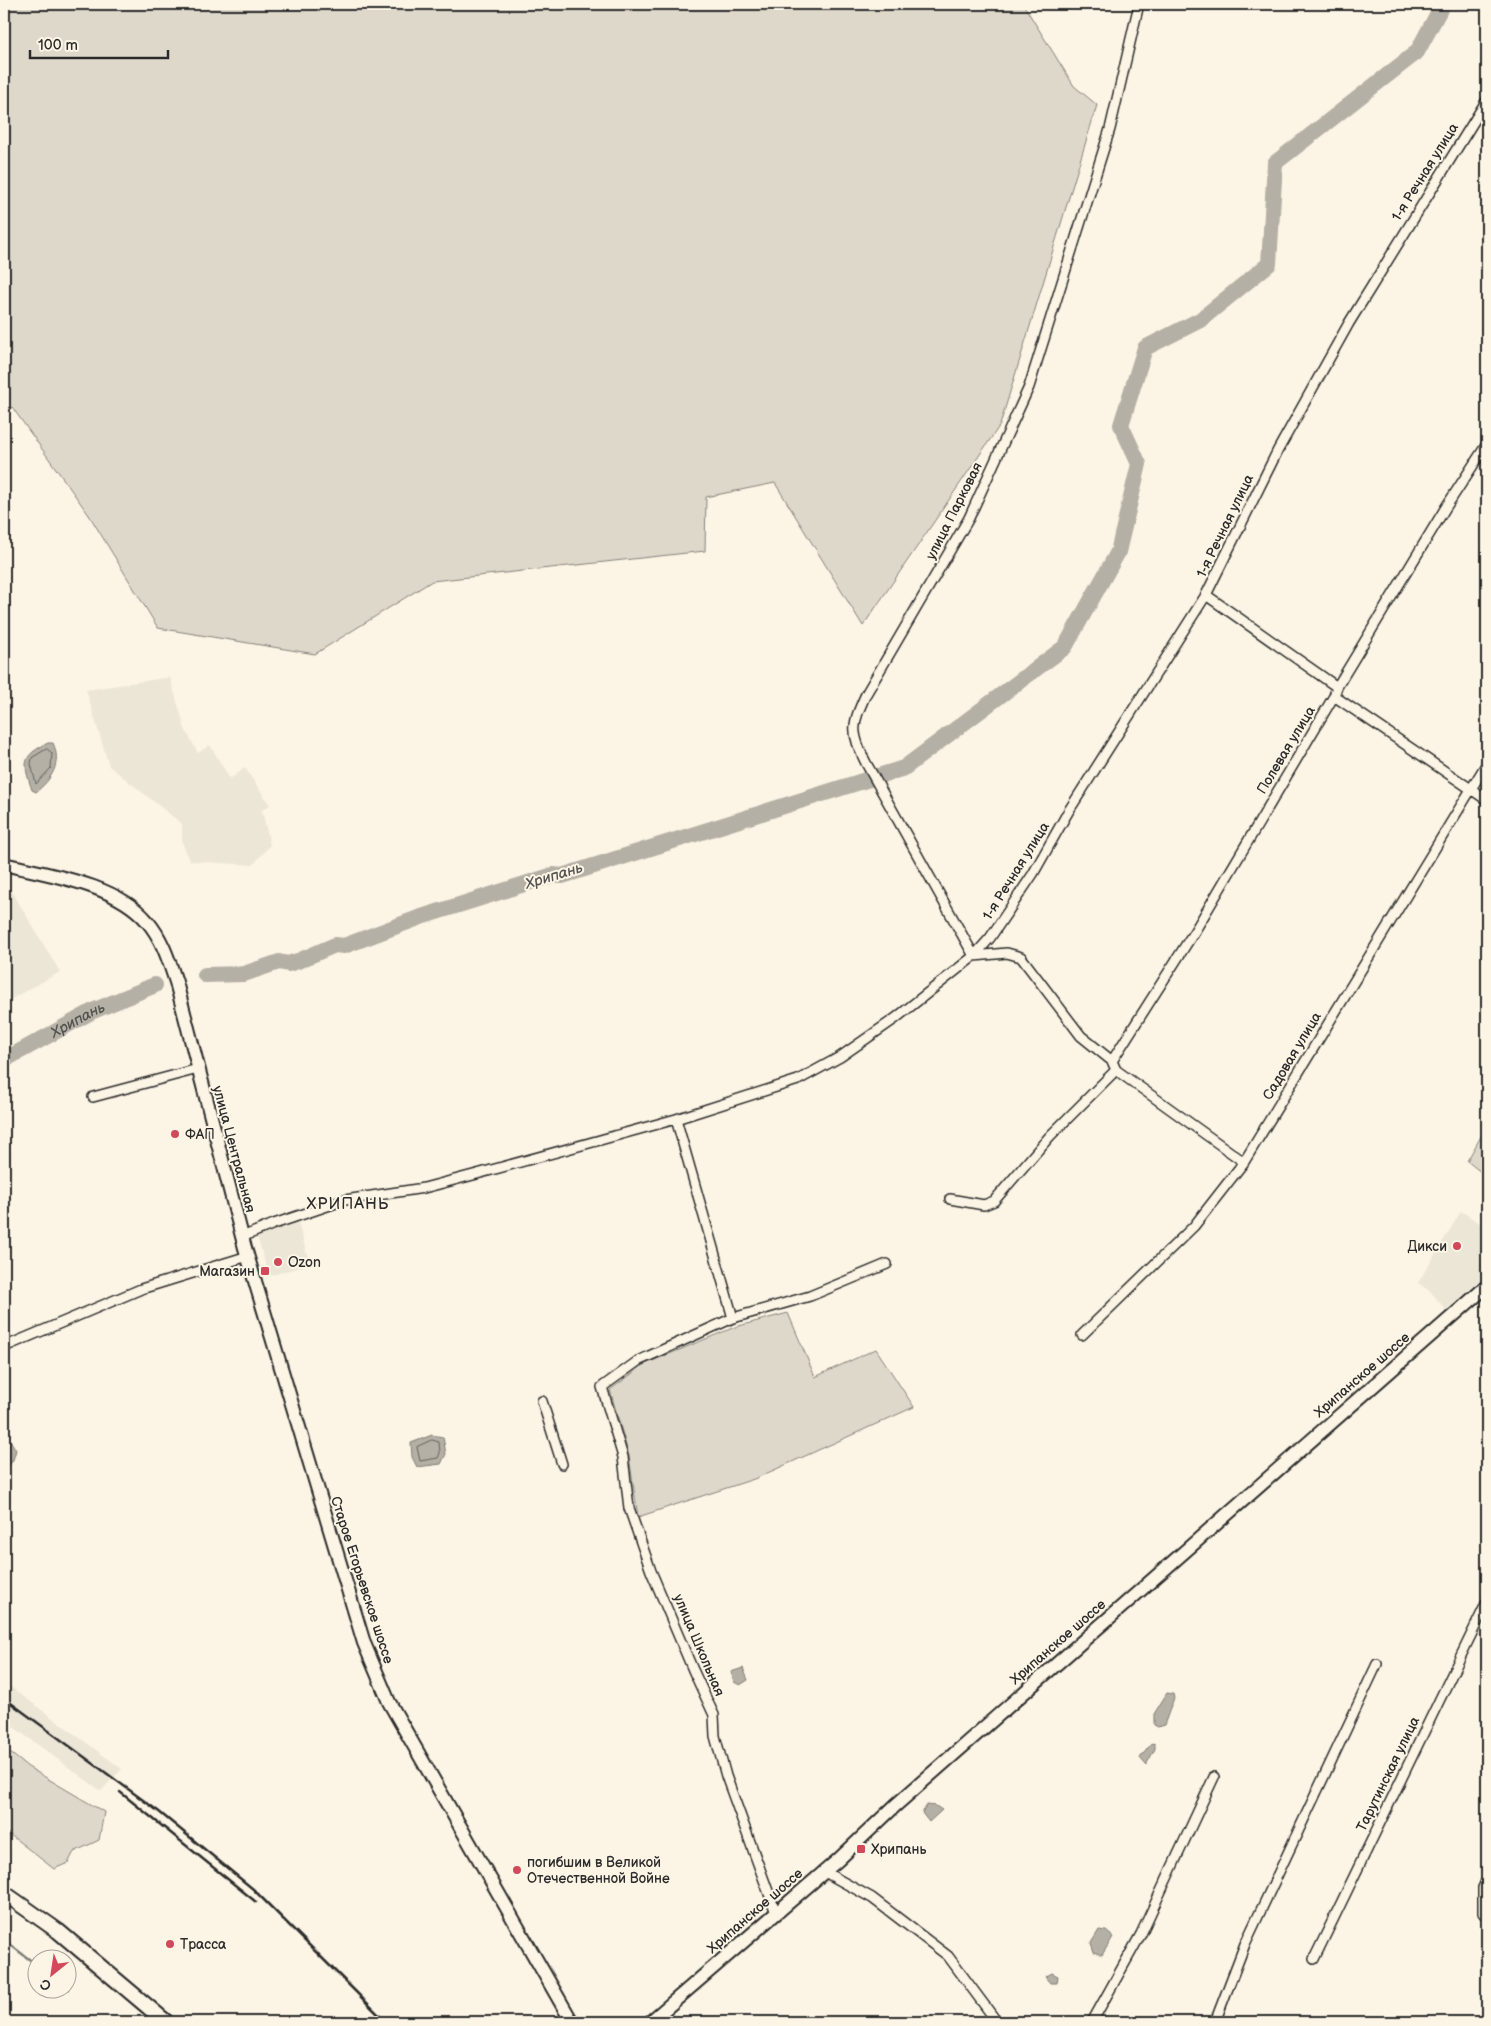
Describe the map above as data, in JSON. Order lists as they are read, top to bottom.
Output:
{
  "streets": {
    "main road": ["улица Центральная", "Хрипанское шоссе", "Старое Егорьевское шоссе"],
    "street": [
      "1-я Речная улица",
      "улица Парковая",
      "Полевая улица",
      "Садовая улица",
      "улица Школьная",
      "Тарутинская улица"
    ]
  },
  "crossings": [
    ["1-я Речная улица", "улица Парковая"],
    ["1-я Речная улица", "улица Центральная"],
    ["улица Центральная", "Старое Егорьевское шоссе"],
    ["Хрипанское шоссе", "улица Школьная"]
  ],
  "districts": ["ХРИПАНЬ"],
  "water": ["Хрипань"],
  "places": {
    "other": [
      "ФАП",
      "Дикси",
      "Ozon",
      "погибшим в Великой Отечественной Войне",
      "Трасса"
    ],
    "transit": ["Магазин", "Хрипань"]
  },
  "scale_bar": "100 m",
  "north": "bottom left"
}
